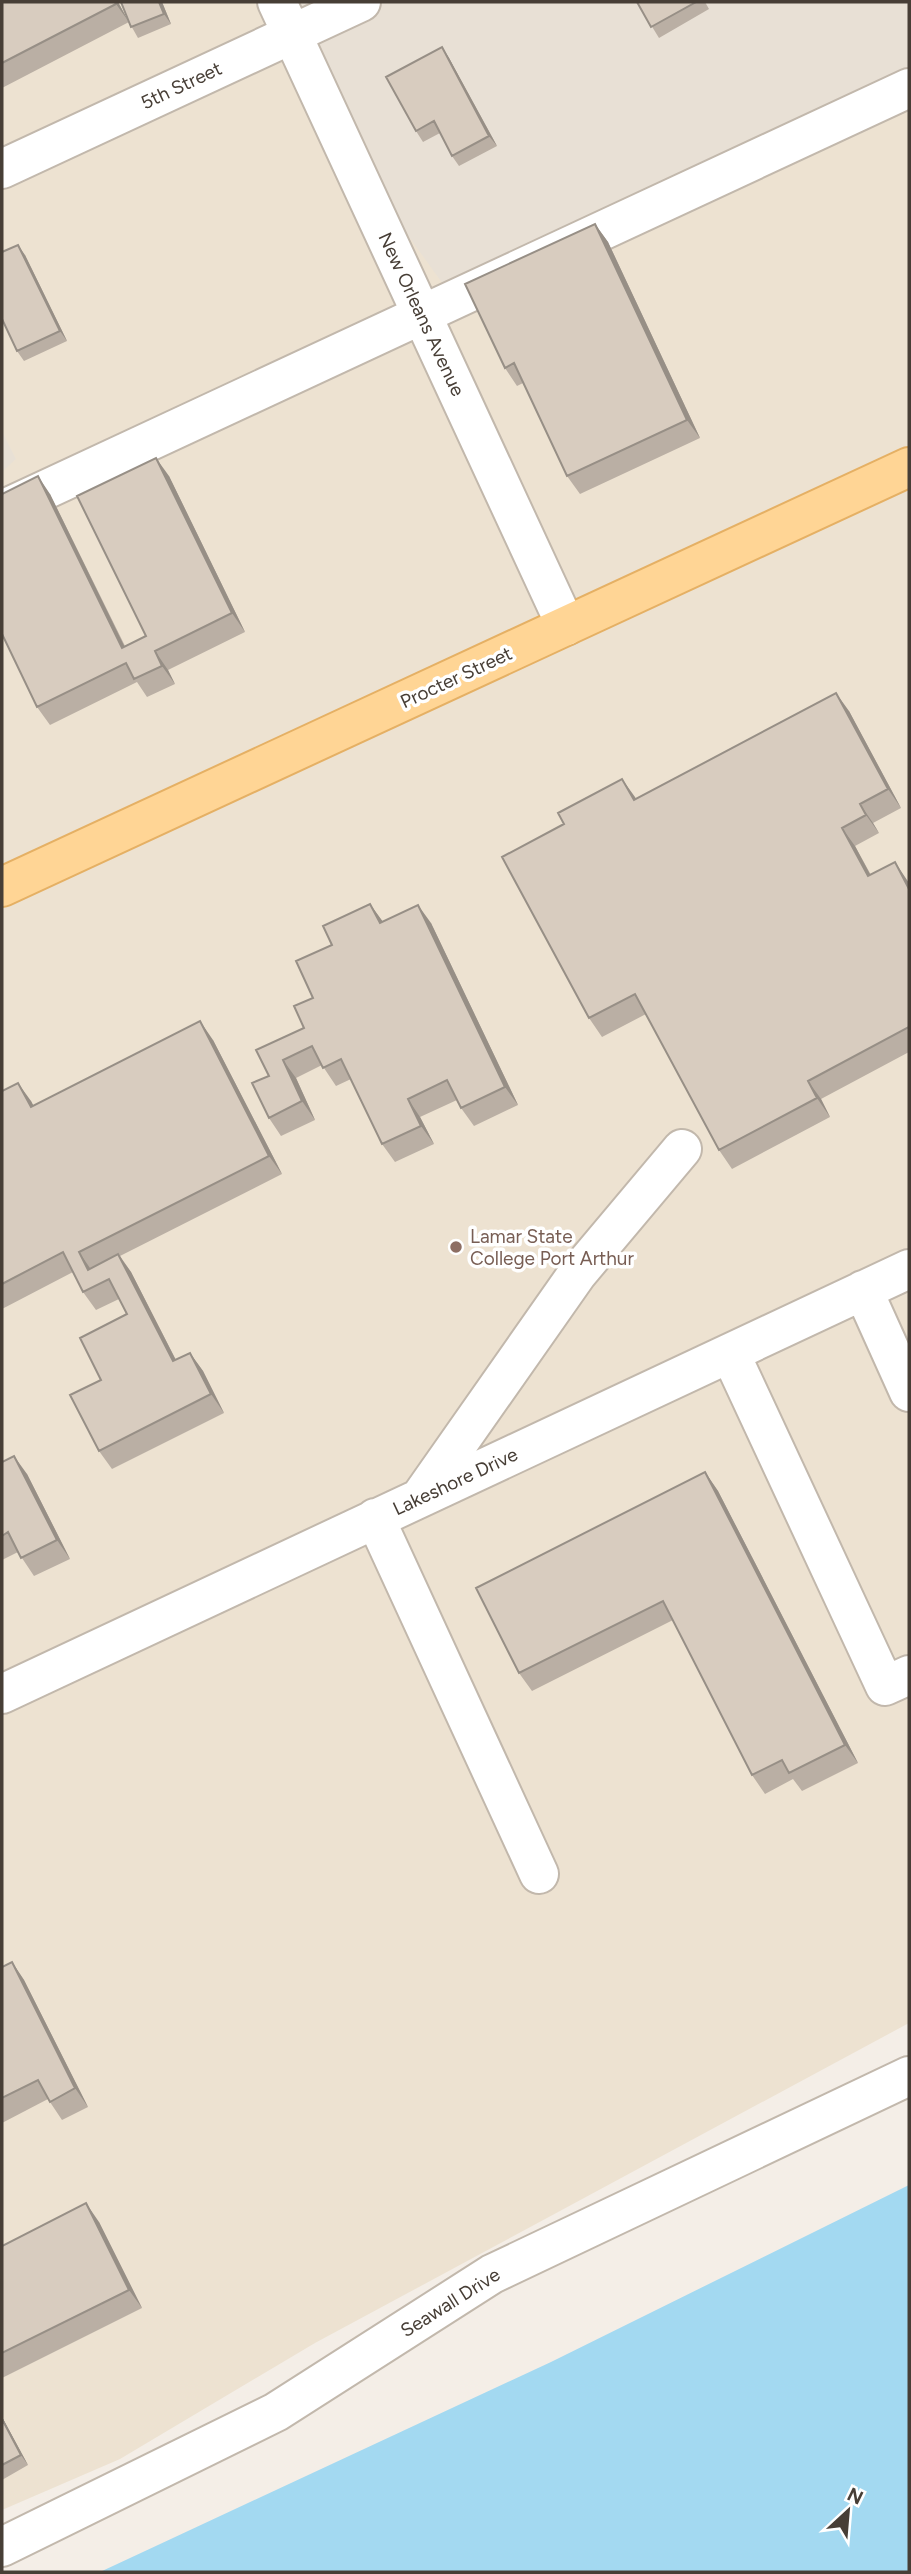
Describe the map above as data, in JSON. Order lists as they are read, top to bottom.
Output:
{
  "streets": {
    "main road": ["Procter Street"],
    "street": [
      "5th Street",
      "New Orleans Avenue",
      "Lakeshore Drive",
      "Seawall Drive"
    ]
  },
  "crossings": [
    ["5th Street", "New Orleans Avenue"],
    ["New Orleans Avenue", "Procter Street"]
  ],
  "places": ["Lamar State College Port Arthur"],
  "north": "top right"
}
